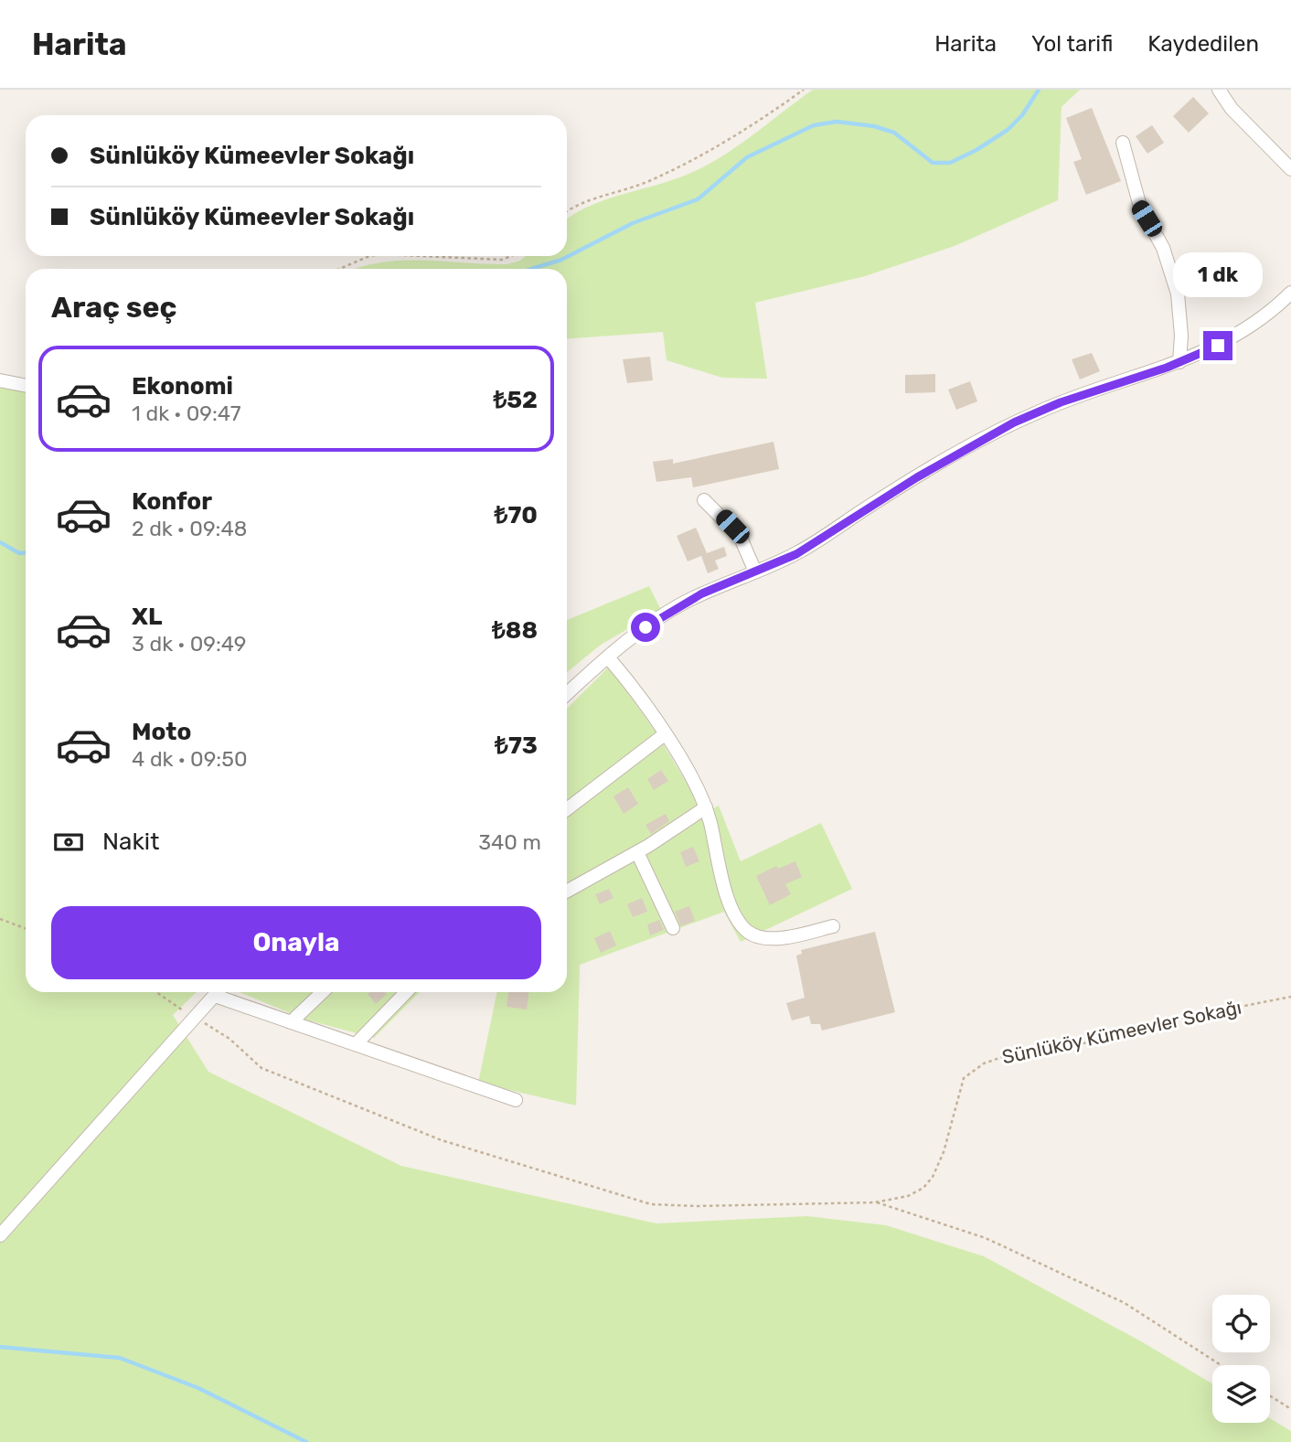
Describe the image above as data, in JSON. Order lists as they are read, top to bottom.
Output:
{
  "streets": {
    "path": ["Sünlüköy Kümeevler Sokağı"]
  },
  "page": {
    "header": "Harita",
    "nav": ["Harita", "Yol tarifi", "Kaydedilen"],
    "banner": ["Sünlüköy Kümeevler Sokağı", "Sünlüköy Kümeevler Sokağı"],
    "bubble": "1 dk",
    "heading": "Araç seç",
    "list": [
      {
        "name": "Ekonomi",
        "note": "1 dk · 09:47",
        "value": "₺52"
      },
      {
        "name": "Konfor",
        "note": "2 dk · 09:48",
        "value": "₺70"
      },
      {
        "name": "XL",
        "note": "3 dk · 09:49",
        "value": "₺88"
      },
      {
        "name": "Moto",
        "note": "4 dk · 09:50",
        "value": "₺73"
      }
    ],
    "pay": ["Nakit", "340 m"],
    "buttons": "Onayla"
  }
}
